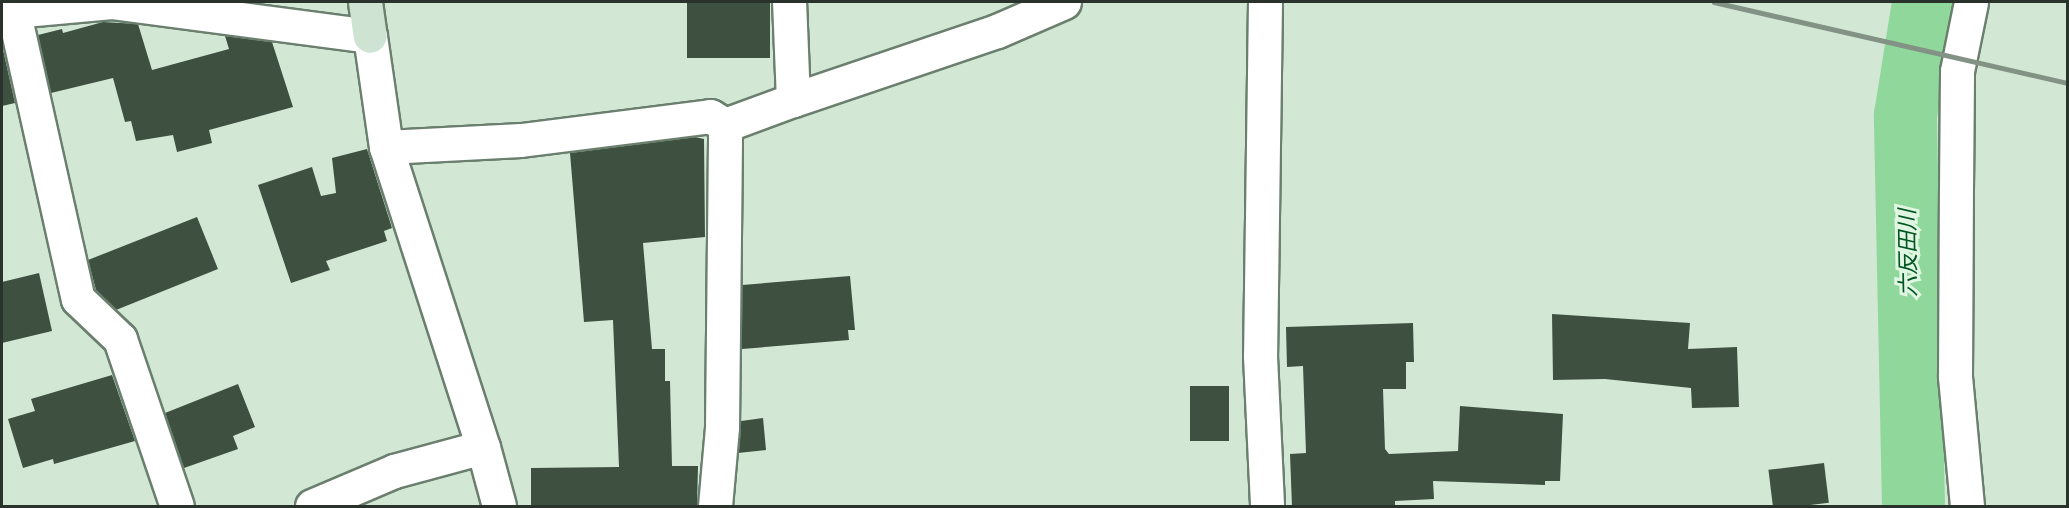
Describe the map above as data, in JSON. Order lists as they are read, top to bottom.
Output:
{
  "water": ["六反田川"]
}
